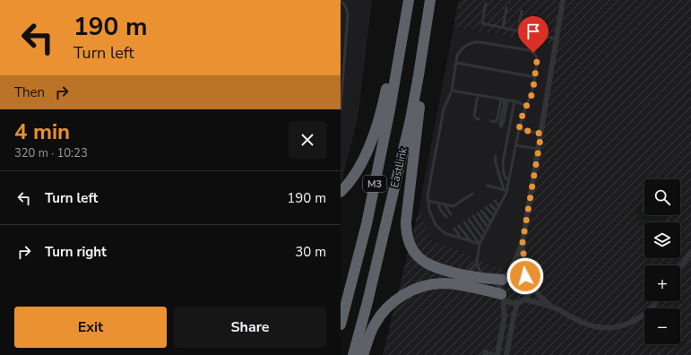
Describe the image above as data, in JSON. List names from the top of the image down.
{
  "streets": {
    "highway": ["EastLink", "M3"]
  },
  "page": {
    "turn": ["190 m", "Turn left"],
    "then": "Then",
    "heading": ["4 min", "320 m · 10:23"],
    "list": [
      {
        "name": "Turn left",
        "value": "190 m"
      },
      {
        "name": "Turn right",
        "value": "30 m"
      }
    ],
    "map_buttons": ["+", "−"],
    "buttons": ["Exit", "Share"]
  }
}
